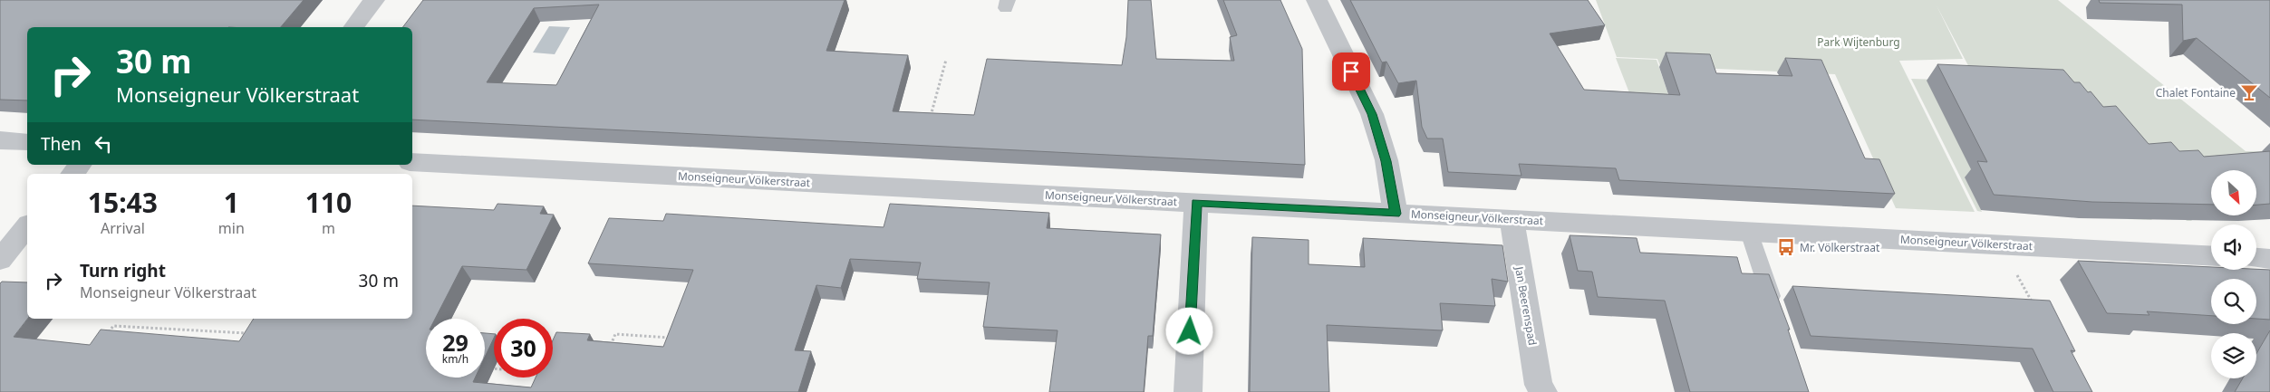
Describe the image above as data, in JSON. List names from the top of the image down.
{
  "streets": {
    "street": ["Monseigneur Völkerstraat", "Jan Beerenspad"]
  },
  "crossings": [
    ["Monseigneur Völkerstraat", "Jan Beerenspad"]
  ],
  "parks": ["Park Wijtenburg"],
  "places": {
    "bar": ["Chalet Fontaine"],
    "bus stop": ["Mr. Völkerstraat"]
  },
  "north": "bottom right",
  "page": {
    "turn": ["30 m", "Monseigneur Völkerstraat"],
    "then": "Then",
    "eta": [
      "15:43",
      "Arrival",
      "1",
      "min",
      "110",
      "m"
    ],
    "list": [
      {
        "name": "Turn right",
        "note": "Monseigneur Völkerstraat",
        "value": "30 m"
      }
    ],
    "speed": "29 km/h",
    "limit": "30"
  }
}
